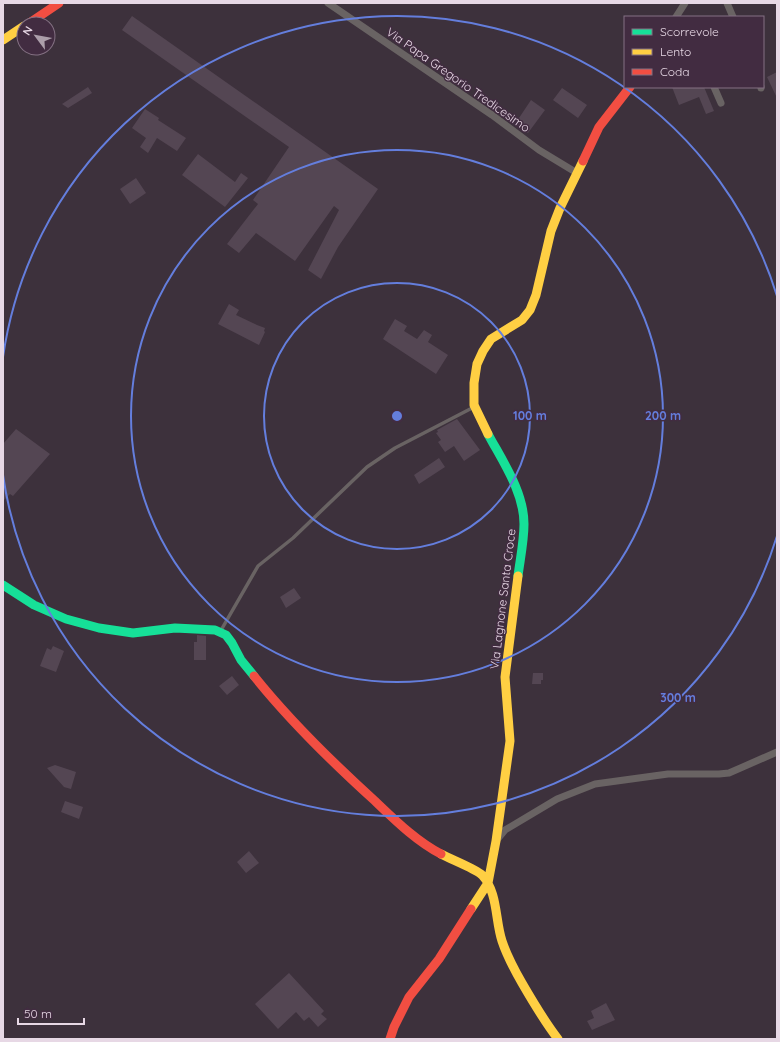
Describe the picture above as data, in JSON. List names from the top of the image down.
{
  "streets": {
    "street": ["Via Papa Gregorio Tredicesimo", "Via Lagnone Santa Croce"]
  },
  "crossings": [
    ["Via Papa Gregorio Tredicesimo", "Via Lagnone Santa Croce"]
  ],
  "legend": ["Scorrevole", "Lento", "Coda"],
  "scale_bar": "50 m",
  "north": "top left",
  "rings": ["100 m", "200 m", "300 m"]
}
